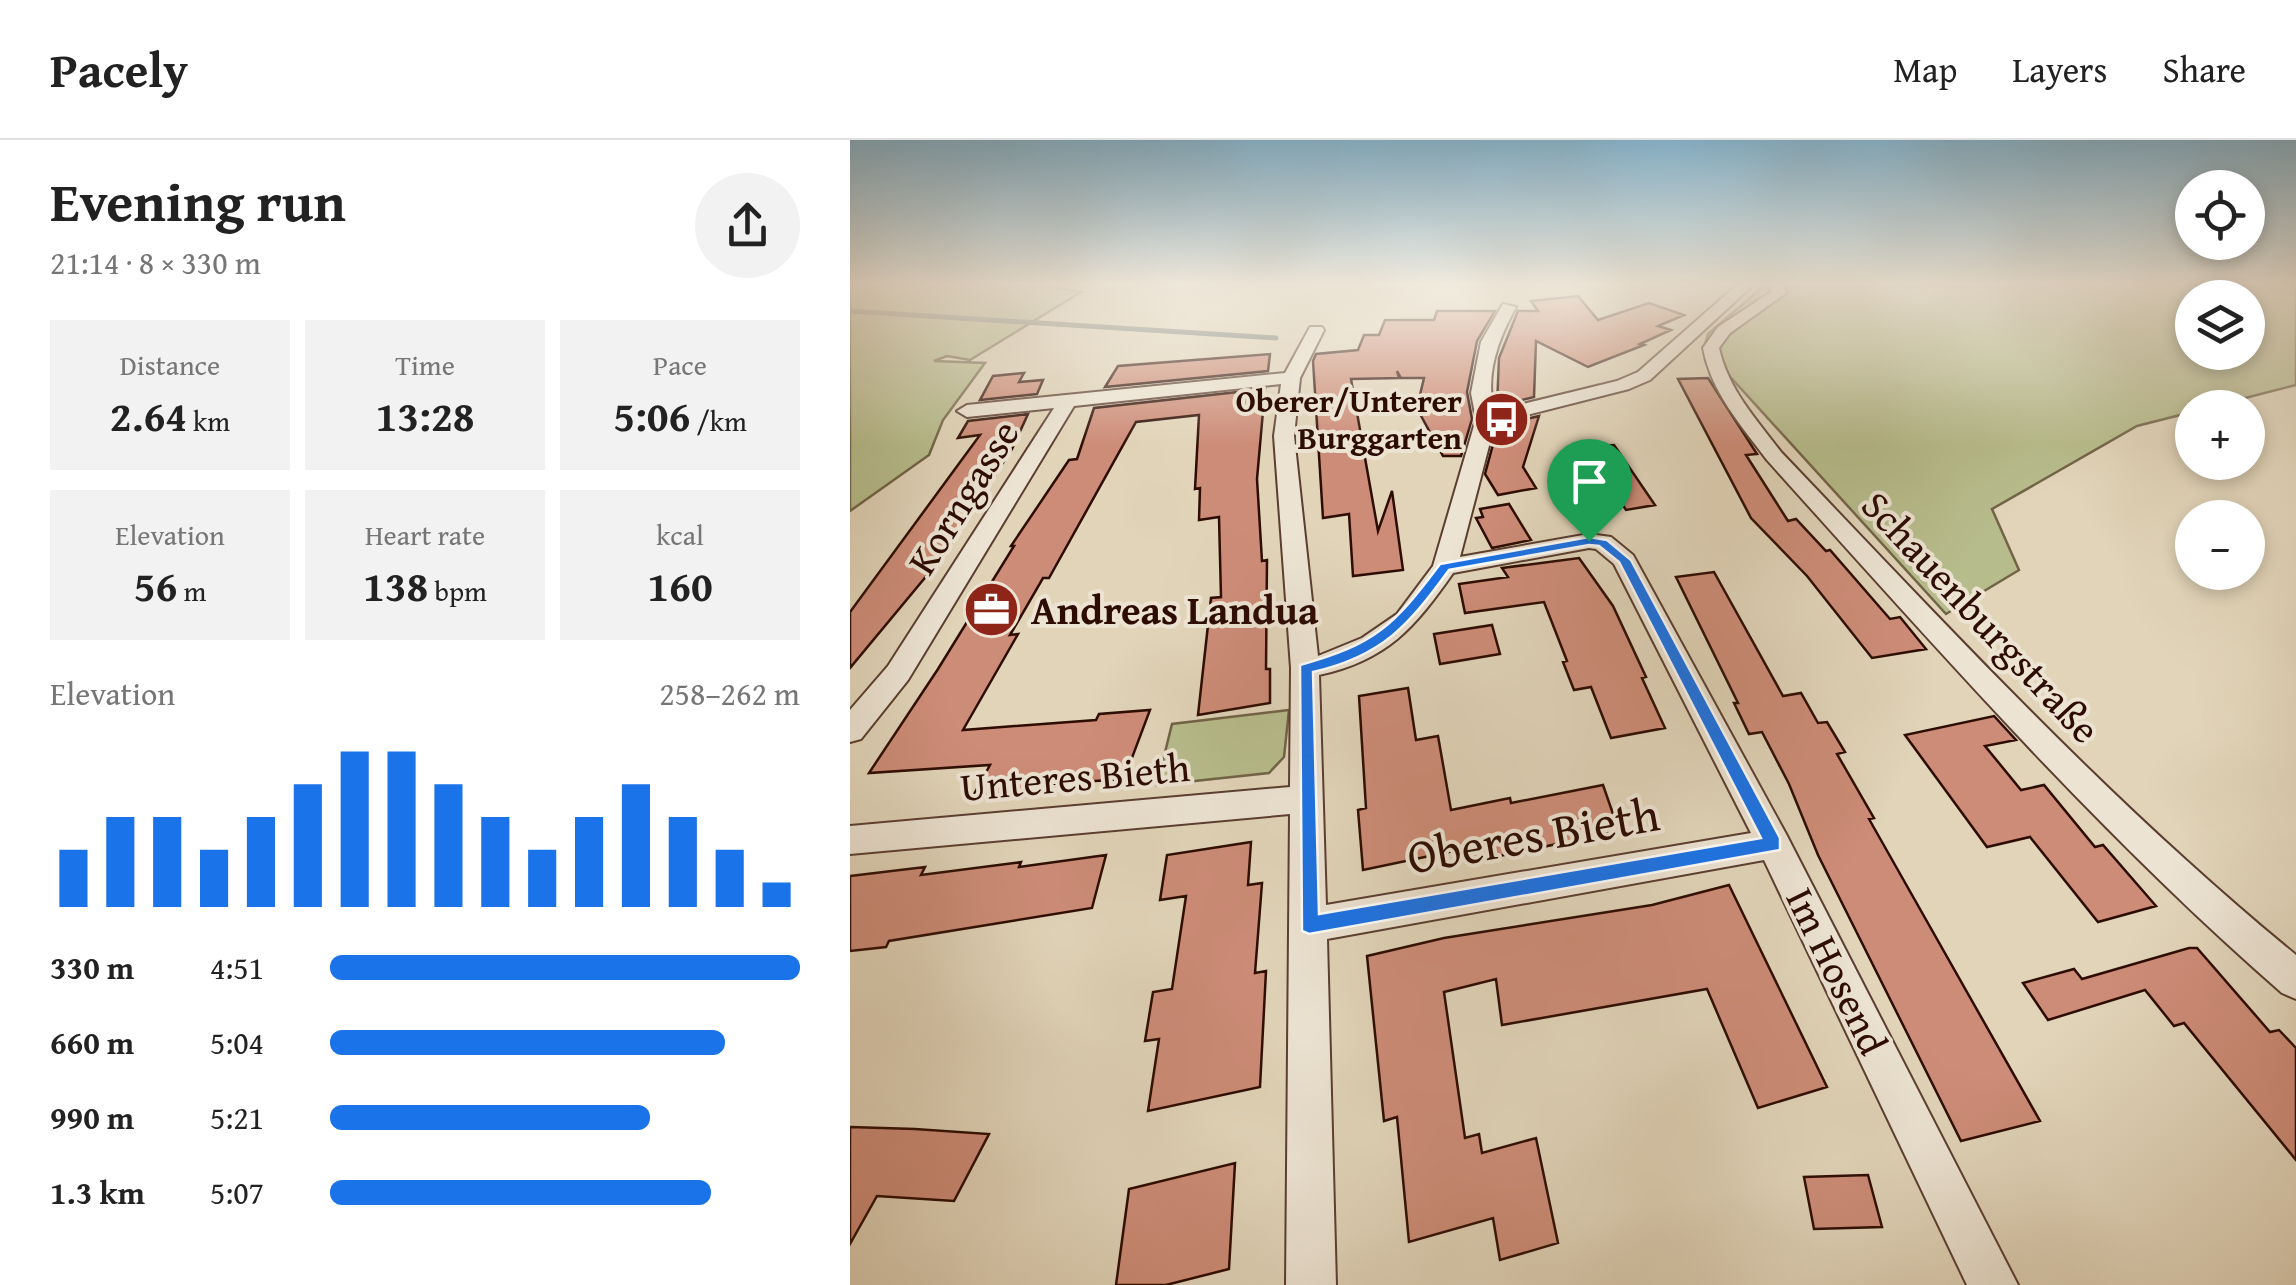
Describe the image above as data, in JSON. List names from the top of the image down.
{
  "streets": {
    "street": [
      "Korngasse",
      "Schauenburgstraße",
      "Unteres Bieth",
      "Oberes Bieth",
      "Im Hosend"
    ]
  },
  "crossings": [
    ["Oberes Bieth", "Im Hosend"]
  ],
  "places": {
    "bus stop": ["Oberer/Unterer Burggarten"],
    "office": ["Andreas Landua"]
  },
  "page": {
    "header": "Pacely",
    "nav": ["Map", "Layers", "Share"],
    "heading": ["Evening run", "21:14 · 8 × 330 m"],
    "map_buttons": ["+", "−"],
    "stats": [
      ["Distance", "2.64 km"],
      ["Time", "13:28"],
      ["Pace", "5:06 /km"],
      ["Elevation", "56 m"],
      ["Heart rate", "138 bpm"],
      ["kcal", "160"]
    ],
    "chart": ["Elevation", "258–262 m"],
    "list": [
      {
        "name": "330 m",
        "note": "4:51"
      },
      {
        "name": "660 m",
        "note": "5:04"
      },
      {
        "name": "990 m",
        "note": "5:21"
      },
      {
        "name": "1.3 km",
        "note": "5:07"
      }
    ]
  }
}
